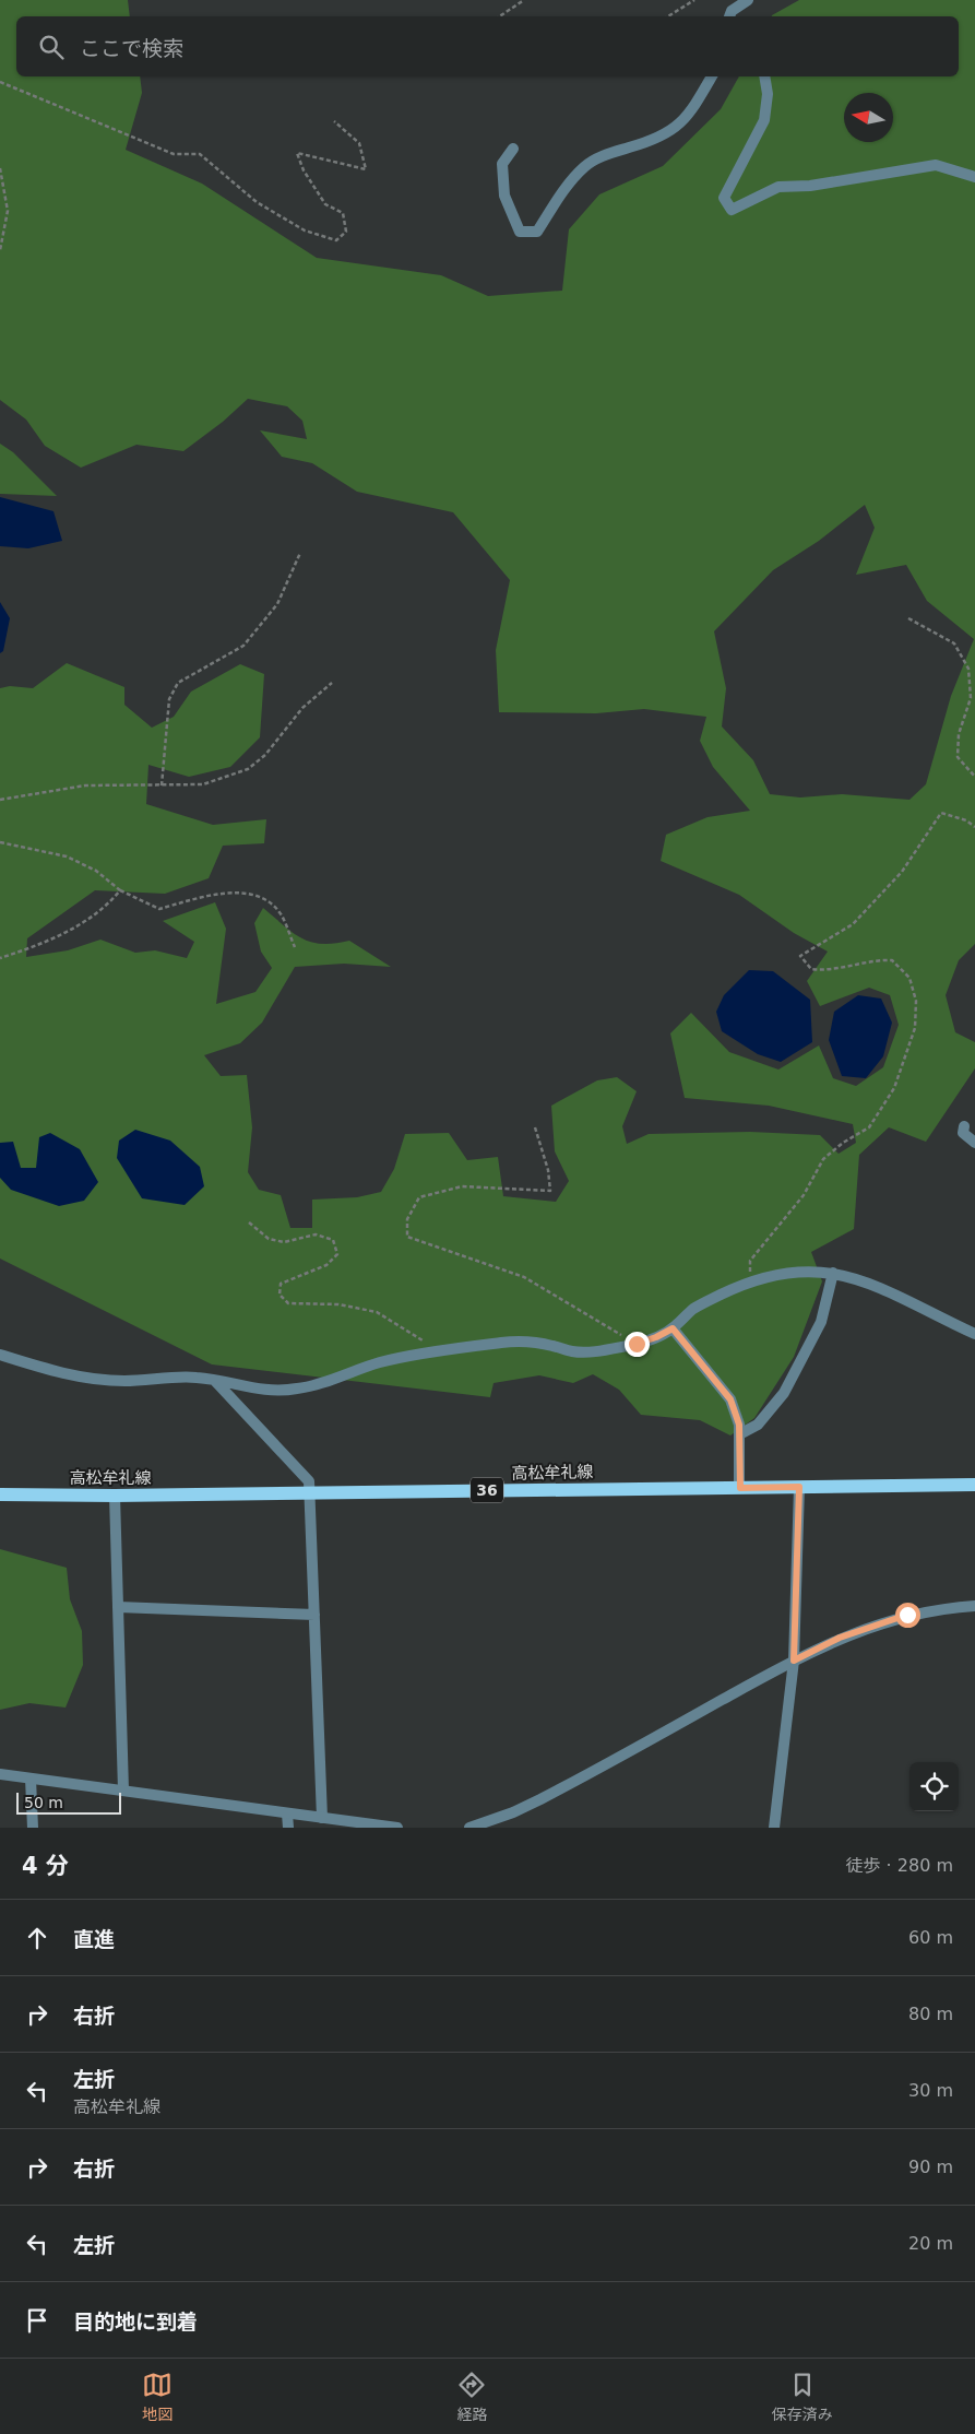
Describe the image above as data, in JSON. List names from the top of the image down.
{
  "streets": {
    "main road": ["高松牟礼線", "36"]
  },
  "scale_bar": "50 m",
  "north": "left",
  "page": {
    "search": "ここで検索",
    "scale": "50 m",
    "heading": ["4 分", "徒歩 · 280 m"],
    "list": [
      ["直進", "60 m"],
      ["右折", "80 m"],
      ["左折", "高松牟礼線", "30 m"],
      ["右折", "90 m"],
      ["左折", "20 m"],
      "目的地に到着"
    ],
    "nav": ["地図", "経路", "保存済み"]
  }
}
